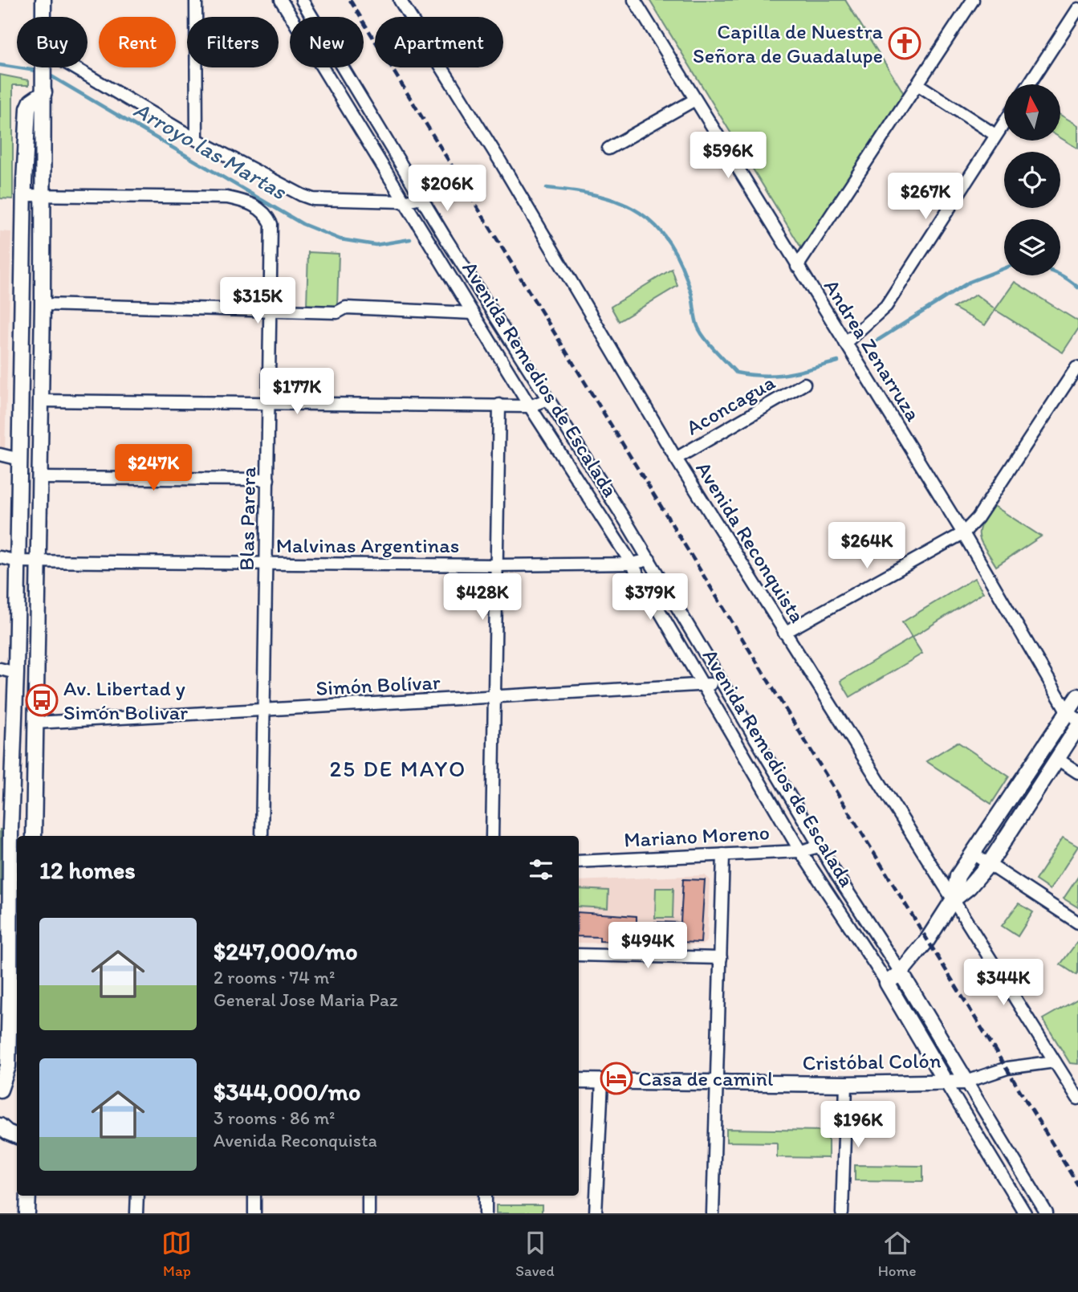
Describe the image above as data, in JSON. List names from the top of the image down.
{
  "streets": {
    "street": [
      "Andrea Zenarruza",
      "Avenida Remedios de Escalada",
      "Aconcagua",
      "Blas Parera",
      "Avenida Reconquista",
      "Malvinas Argentinas",
      "Simón Bolívar",
      "Mariano Moreno",
      "Cristóbal Colón"
    ]
  },
  "crossings": [
    ["Avenida Remedios de Escalada", "Malvinas Argentinas"],
    ["Avenida Remedios de Escalada", "Simón Bolívar"],
    ["Avenida Remedios de Escalada", "Mariano Moreno"],
    ["Avenida Remedios de Escalada", "Cristóbal Colón"],
    ["Aconcagua", "Avenida Reconquista"],
    ["Blas Parera", "Malvinas Argentinas"],
    ["Blas Parera", "Simón Bolívar"]
  ],
  "districts": ["25 DE MAYO"],
  "water": ["Arroyo las Martas"],
  "places": {
    "church": ["Capilla de Nuestra Señora de Guadalupe"],
    "bus stop": ["Av. Libertad y Simón Bolivar"],
    "hotel": ["Casa de caminl"]
  },
  "north": "top",
  "page": {
    "chip": [
      "Buy",
      "Rent",
      "Filters",
      "New",
      "Apartment"
    ],
    "price": [
      "$596K",
      "$206K",
      "$267K",
      "$315K",
      "$177K",
      "$247K",
      "$264K",
      "$428K",
      "$379K",
      "$494K",
      "$344K",
      "$196K"
    ],
    "heading": "12 homes",
    "list": [
      {
        "name": "$247,000/mo",
        "note": "2 rooms · 74 m² · General Jose Maria Paz"
      },
      {
        "name": "$344,000/mo",
        "note": "3 rooms · 86 m² · Avenida Reconquista"
      }
    ],
    "tabs": ["Map", "Saved", "Home"]
  }
}
